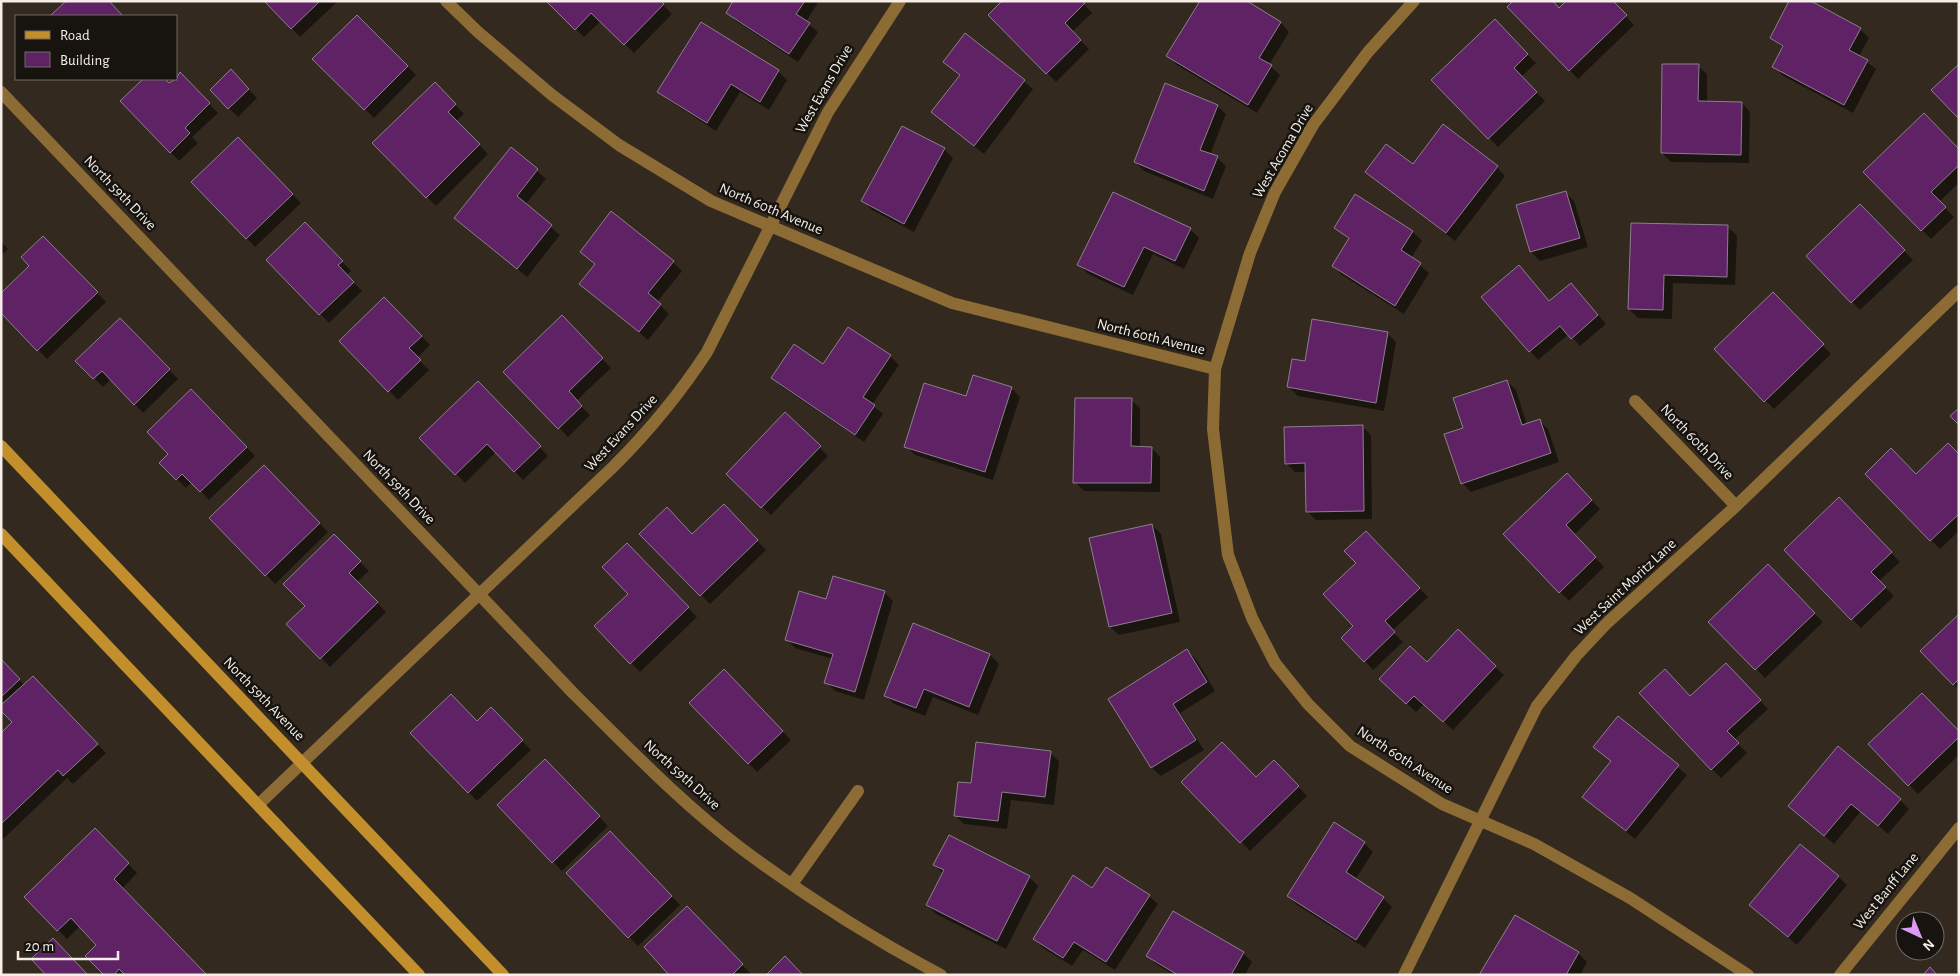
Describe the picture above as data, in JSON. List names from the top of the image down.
{
  "streets": {
    "main road": ["North 59th Avenue"],
    "street": [
      "West Evans Drive",
      "West Acoma Drive",
      "North 59th Drive",
      "North 60th Avenue",
      "North 60th Drive",
      "West Saint Moritz Lane",
      "West Banff Lane"
    ]
  },
  "crossings": [
    ["West Evans Drive", "North 59th Drive"],
    ["West Evans Drive", "North 60th Avenue"],
    ["West Evans Drive", "North 59th Avenue"],
    ["West Acoma Drive", "North 60th Avenue"],
    ["North 60th Avenue", "West Saint Moritz Lane"],
    ["North 60th Drive", "West Saint Moritz Lane"]
  ],
  "legend": ["Road", "Building"],
  "scale_bar": "20 m",
  "north": "bottom right"
}
